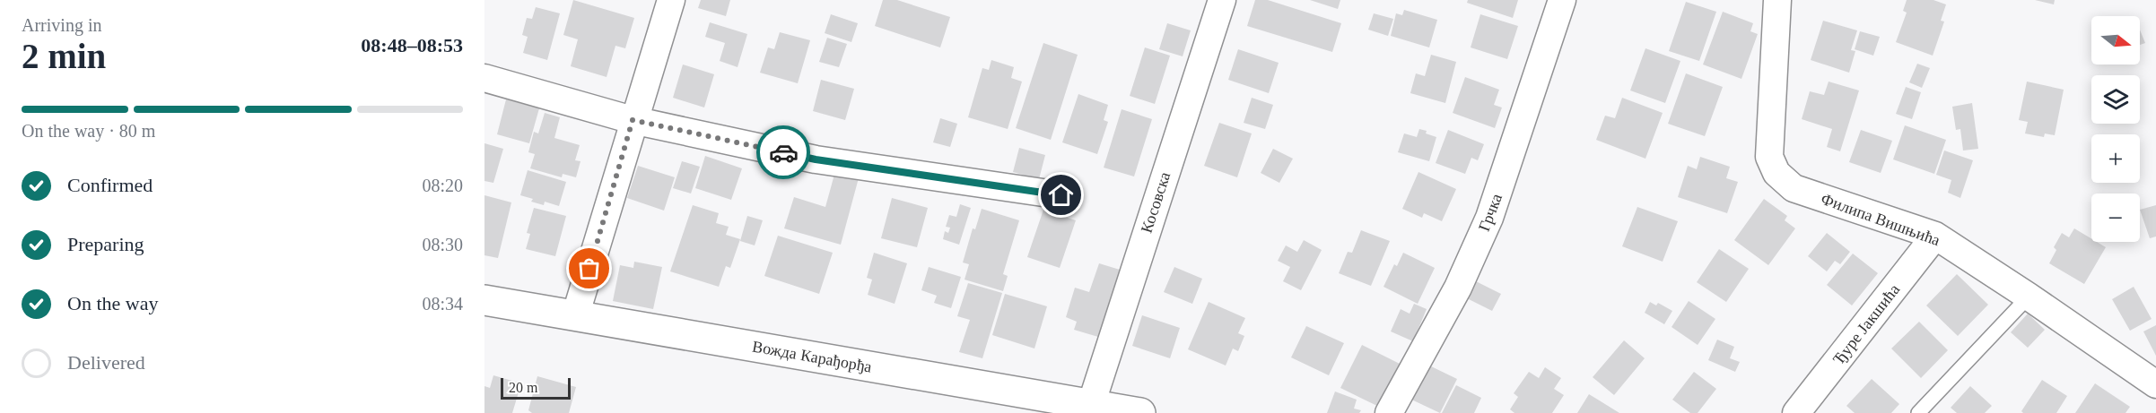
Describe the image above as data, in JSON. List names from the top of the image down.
{
  "streets": {
    "main road": ["Вожда Карађорђа"],
    "street": [
      "Косовска",
      "Грчка",
      "Филипа Вишњића",
      "Ђуре Јакшића"
    ]
  },
  "crossings": [
    ["Косовска", "Вожда Карађорђа"],
    ["Филипа Вишњића", "Ђуре Јакшића"]
  ],
  "scale_bar": "20 m",
  "north": "right",
  "page": {
    "heading": ["2 min", "Arriving in", "08:48–08:53"],
    "map_buttons": ["+", "−"],
    "bar": "On the way · 80 m",
    "list": [
      ["Confirmed", "08:20"],
      ["Preparing", "08:30"],
      ["On the way", "08:34"],
      "Delivered"
    ],
    "scale": "20 m"
  }
}
